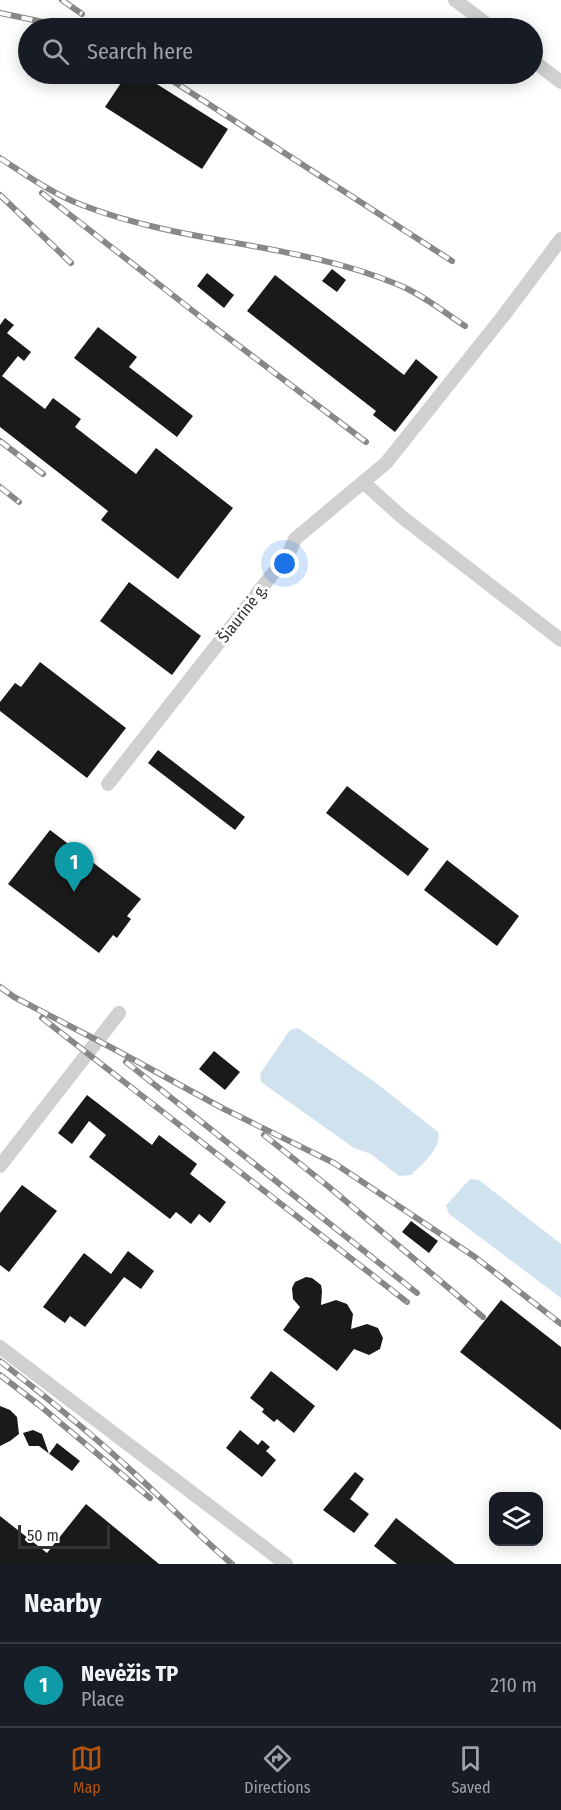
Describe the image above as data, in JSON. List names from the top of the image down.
{
  "streets": {
    "street": ["Šiaurinė g."]
  },
  "scale_bar": "50 m",
  "page": {
    "search": "Search here",
    "pins": "1",
    "scale": "50 m",
    "heading": "Nearby",
    "list": [
      {
        "mark": "1",
        "name": "Nevėžis TP",
        "note": "Place",
        "value": "210 m"
      }
    ],
    "nav": ["Map", "Directions", "Saved"]
  }
}
